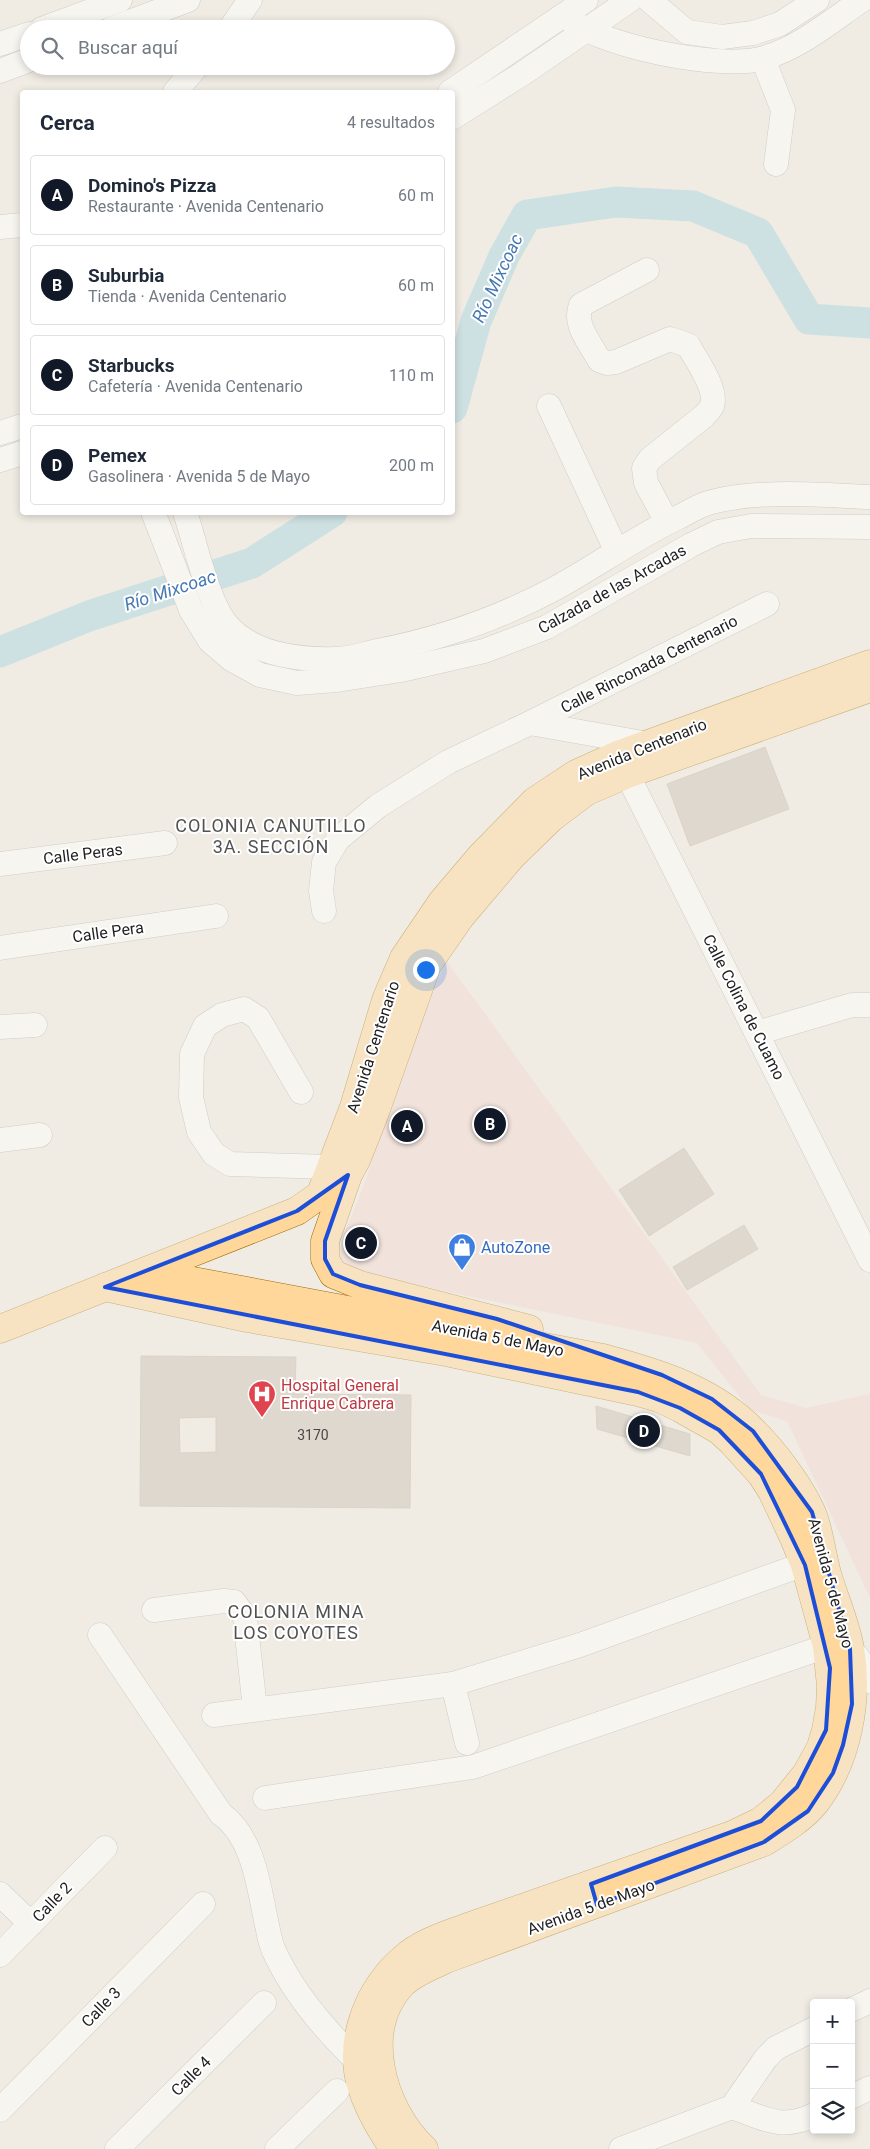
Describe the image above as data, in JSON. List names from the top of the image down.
{
  "streets": {
    "main road": ["Avenida Centenario", "Avenida 5 de Mayo"],
    "street": [
      "Calzada de las Arcadas",
      "Calle Rinconada Centenario",
      "Calle Peras",
      "Calle Pera",
      "Calle Colina de Cuamo",
      "Calle 2",
      "Calle 3",
      "Calle 4"
    ]
  },
  "crossings": [
    ["Calle Rinconada Centenario", "Avenida Centenario"],
    ["Avenida Centenario", "Calle Colina de Cuamo"],
    ["Avenida Centenario", "Avenida 5 de Mayo"]
  ],
  "districts": ["COLONIA CANUTILLO 3A. SECCIÓN", "COLONIA MINA LOS COYOTES"],
  "water": ["Río Mixcoac"],
  "places": {
    "shop": ["AutoZone"],
    "hospital": ["Hospital General Enrique Cabrera"]
  },
  "house_numbers": ["3170"],
  "page": {
    "search": "Buscar aquí",
    "heading": ["Cerca", "4 resultados"],
    "list": [
      {
        "mark": "A",
        "name": "Domino's Pizza",
        "note": "Restaurante · Avenida Centenario",
        "value": "60 m"
      },
      {
        "mark": "B",
        "name": "Suburbia",
        "note": "Tienda · Avenida Centenario",
        "value": "60 m"
      },
      {
        "mark": "C",
        "name": "Starbucks",
        "note": "Cafetería · Avenida Centenario",
        "value": "110 m"
      },
      {
        "mark": "D",
        "name": "Pemex",
        "note": "Gasolinera · Avenida 5 de Mayo",
        "value": "200 m"
      }
    ],
    "pins": [
      "B",
      "A",
      "C",
      "D"
    ],
    "map_buttons": ["+", "−"]
  }
}
